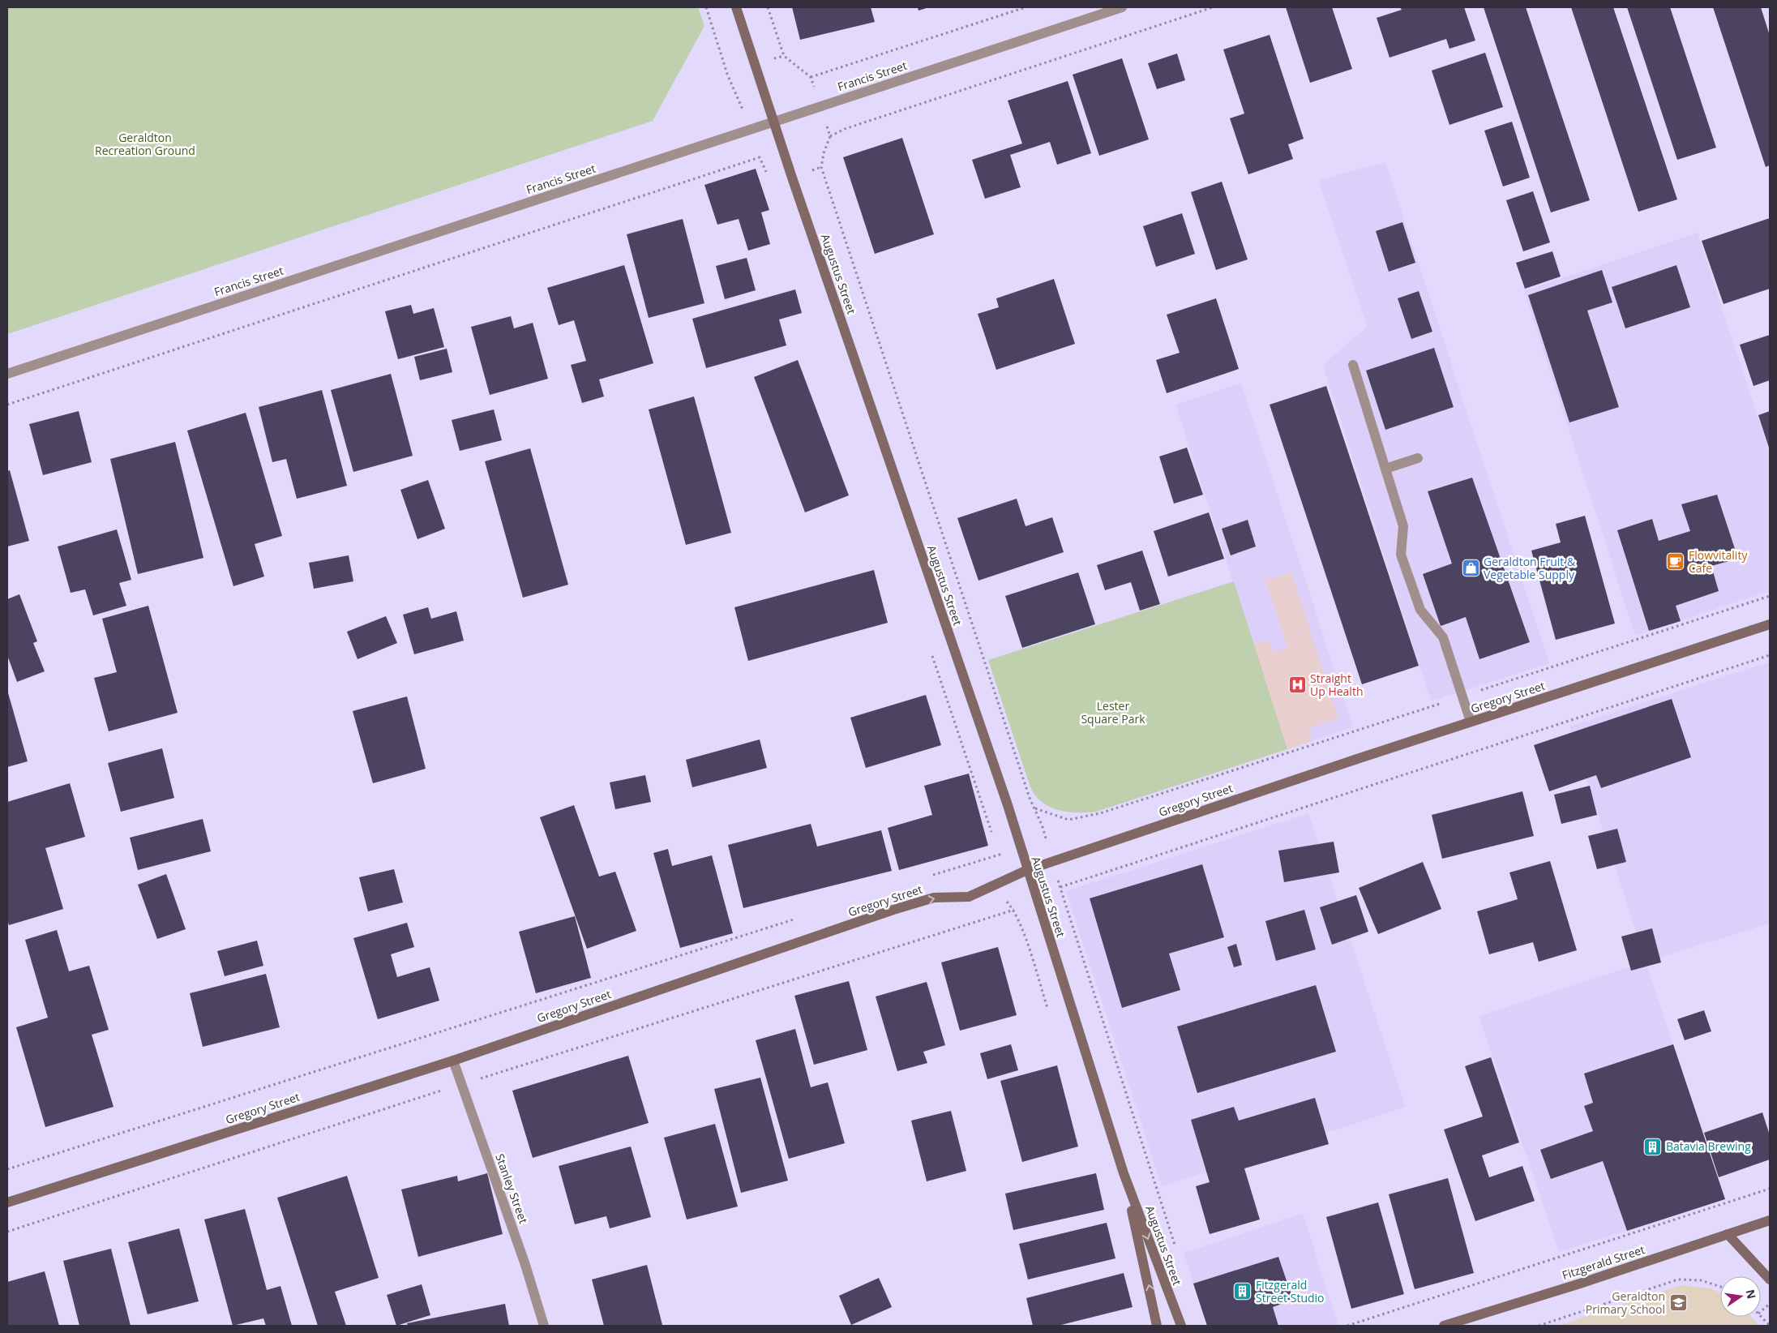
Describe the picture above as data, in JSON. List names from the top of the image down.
{
  "streets": {
    "street": [
      "Francis Street",
      "Augustus Street",
      "Gregory Street",
      "Stanley Street",
      "Fitzgerald Street"
    ]
  },
  "crossings": [
    ["Francis Street", "Augustus Street"],
    ["Augustus Street", "Gregory Street"],
    ["Gregory Street", "Stanley Street"]
  ],
  "parks": ["Geraldton Recreation Ground", "Lester Square Park"],
  "places": {
    "cafe": ["Flowvitality Cafe"],
    "shop": ["Geraldton Fruit & Vegetable Supply"],
    "hospital": ["Straight Up Health"],
    "building": ["Batavia Brewing", "Fitzgerald Street Studio"],
    "school or university": ["Geraldton Primary School"]
  },
  "north": "right"
}
